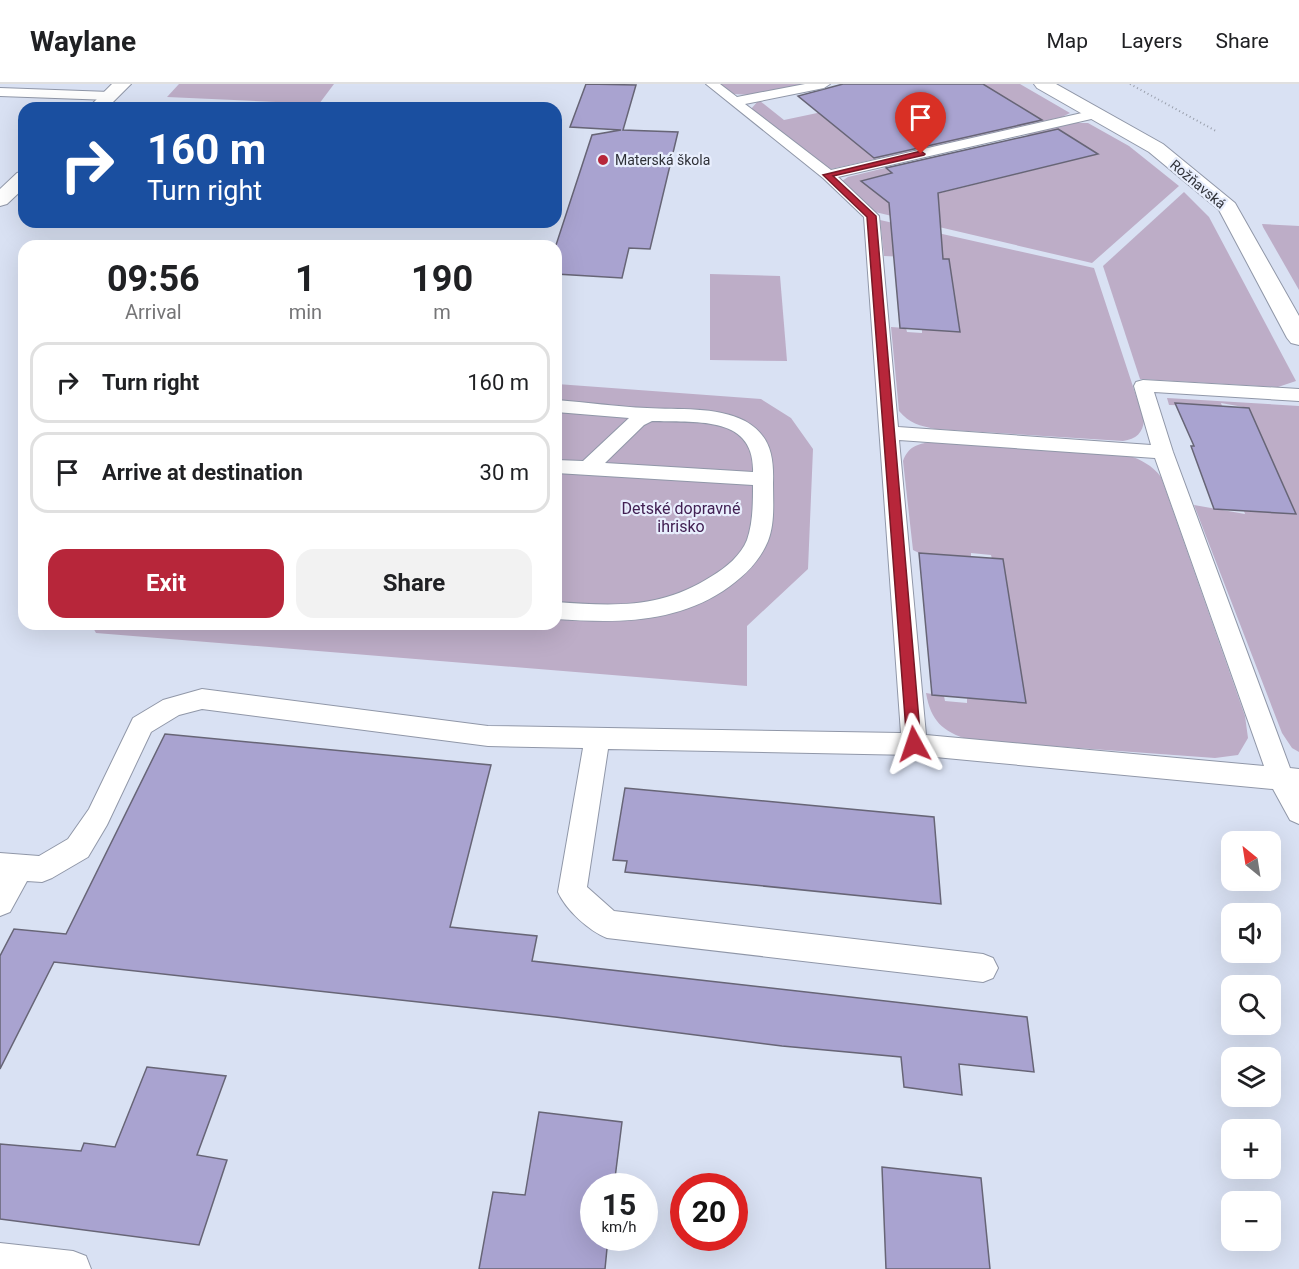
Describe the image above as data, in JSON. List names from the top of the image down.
{
  "streets": {
    "street": ["Rožňavská"]
  },
  "parks": ["Detské dopravné ihrisko"],
  "places": ["Materská škola"],
  "north": "top left",
  "page": {
    "header": "Waylane",
    "nav": ["Map", "Layers", "Share"],
    "turn": ["160 m", "Turn right"],
    "eta": [
      "09:56",
      "Arrival",
      "1",
      "min",
      "190",
      "m"
    ],
    "list": [
      {
        "name": "Turn right",
        "value": "160 m"
      },
      {
        "name": "Arrive at destination",
        "value": "30 m"
      }
    ],
    "buttons": ["Exit", "Share"],
    "map_buttons": ["+", "−"],
    "speed": "15 km/h",
    "limit": "20"
  }
}
